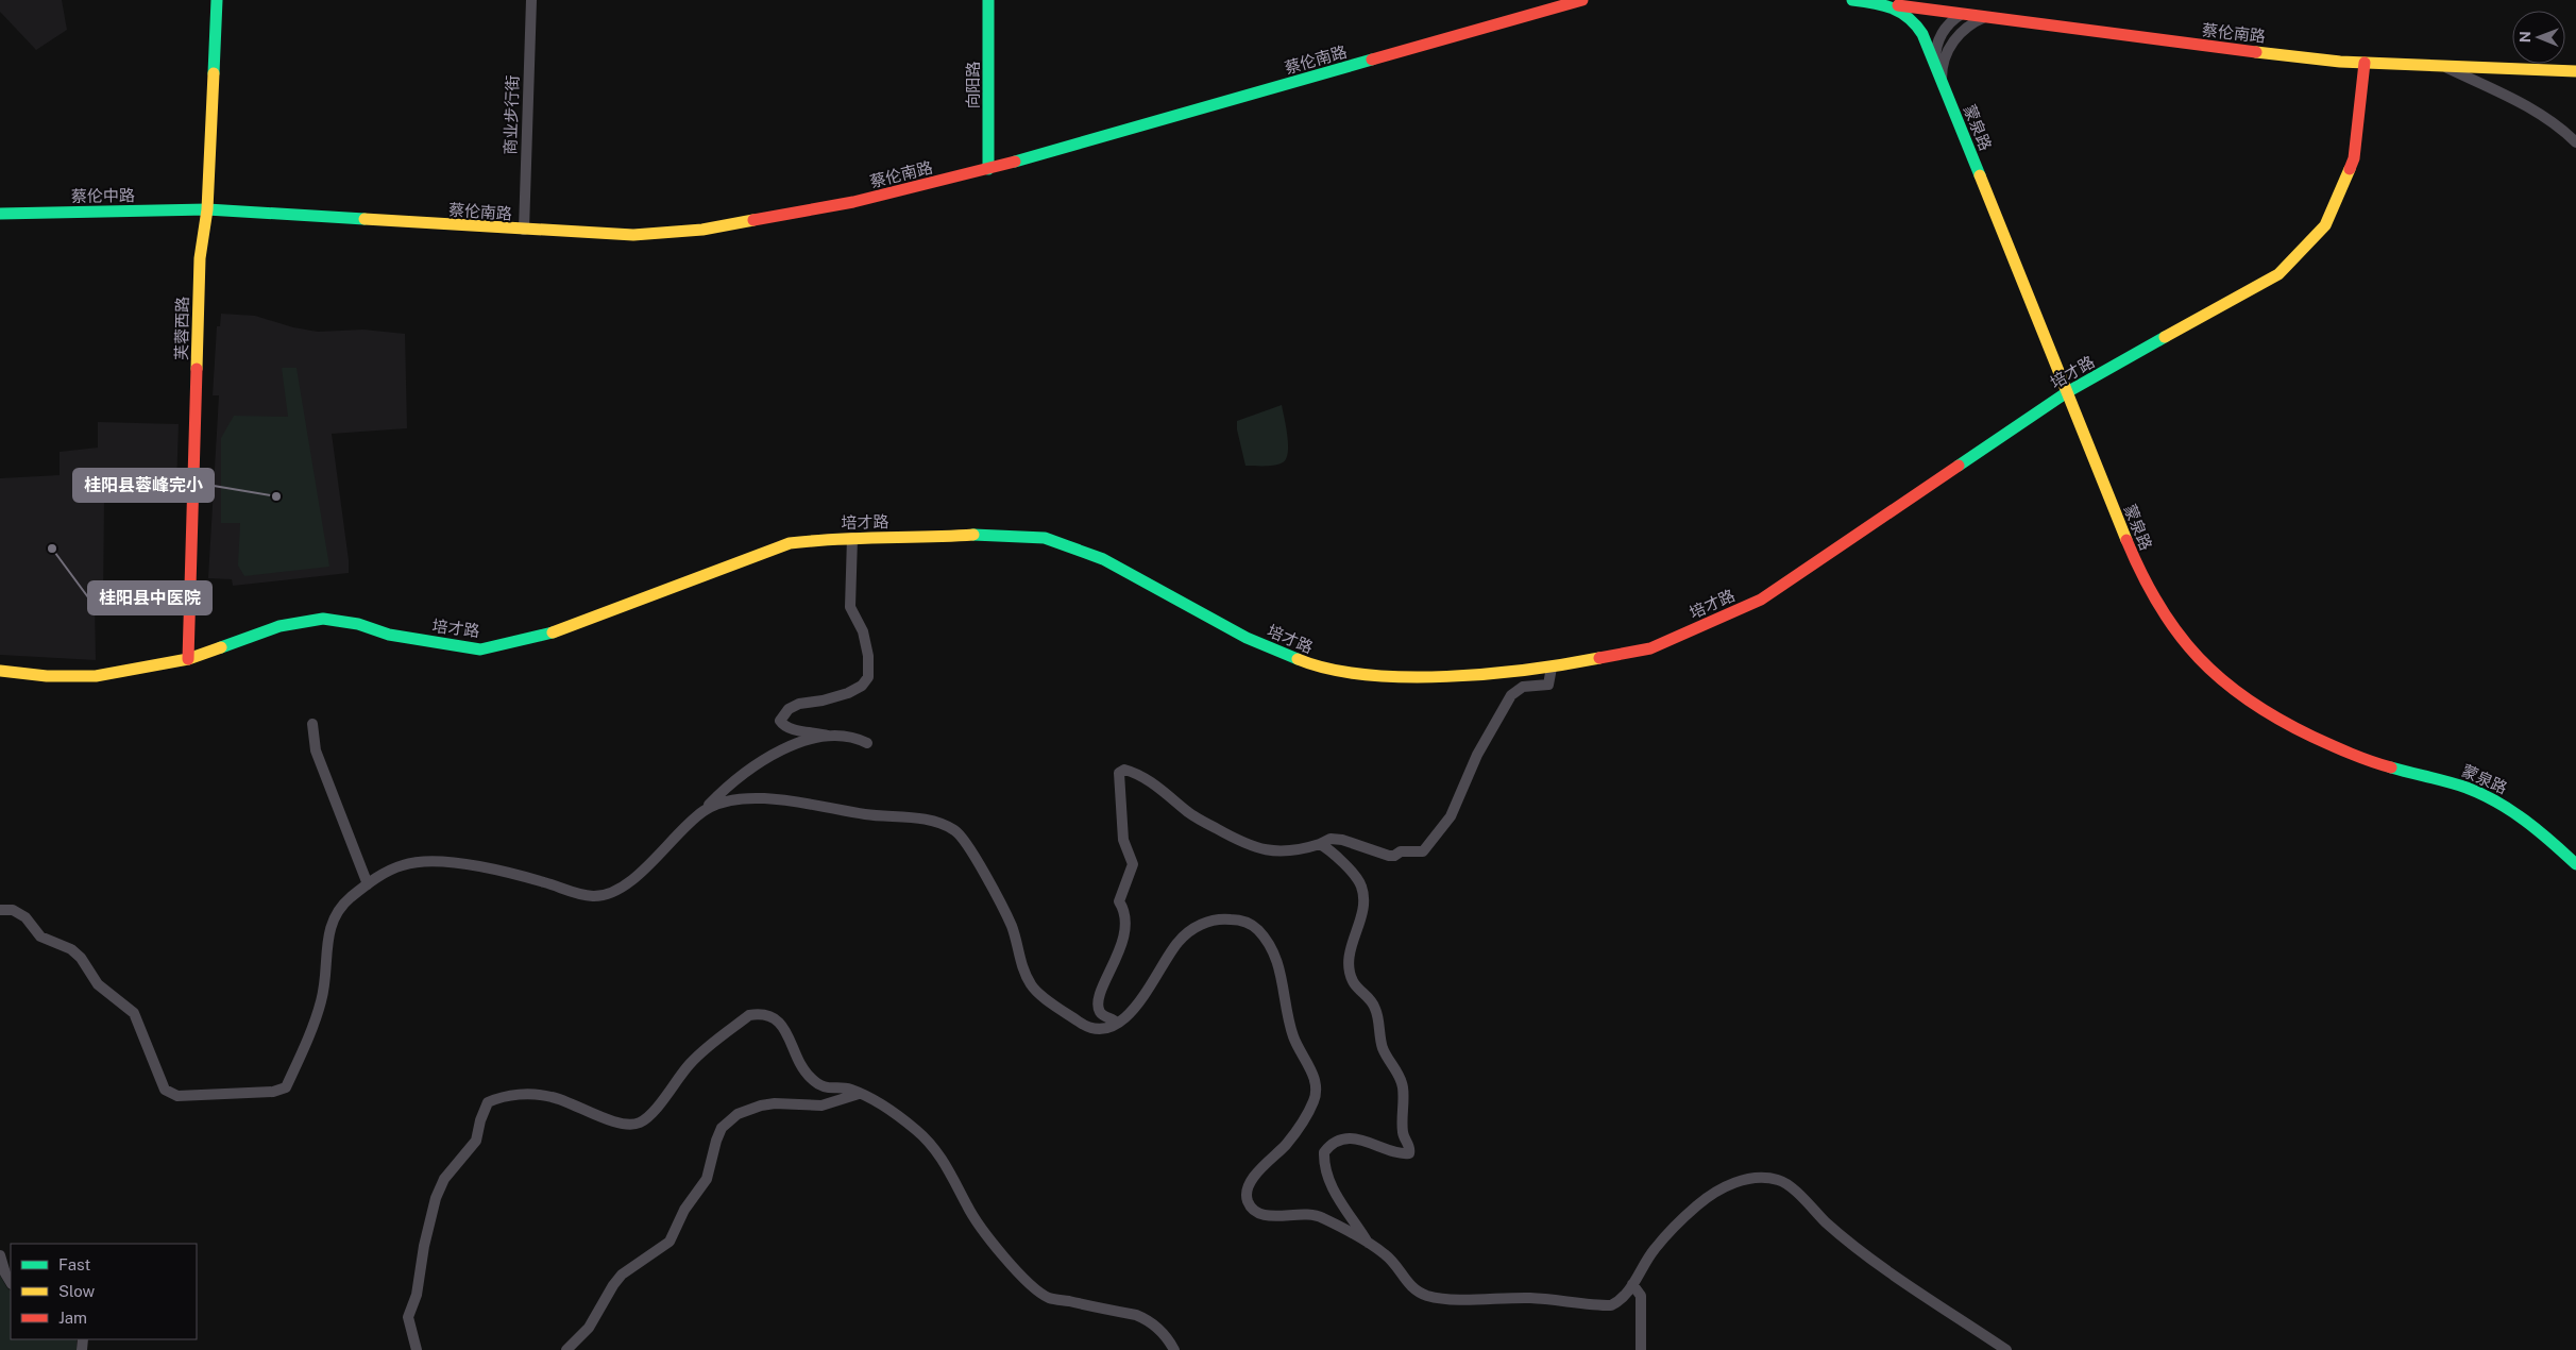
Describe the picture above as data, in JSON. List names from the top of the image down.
{
  "streets": {
    "street": [
      "蔡伦南路",
      "向阳路",
      "商业步行街",
      "蒙泉路",
      "蔡伦中路",
      "芙蓉西路",
      "培才路"
    ]
  },
  "crossings": [
    ["蔡伦南路", "向阳路"],
    ["蔡伦南路", "商业步行街"],
    ["蔡伦南路", "蒙泉路"],
    ["蔡伦南路", "蔡伦中路"],
    ["蔡伦南路", "芙蓉西路"],
    ["蔡伦南路", "培才路"],
    ["蒙泉路", "培才路"],
    ["蔡伦中路", "芙蓉西路"],
    ["芙蓉西路", "培才路"]
  ],
  "places": ["桂阳县蓉峰完小", "桂阳县中医院"],
  "legend": ["Fast", "Slow", "Jam"],
  "north": "left"
}
